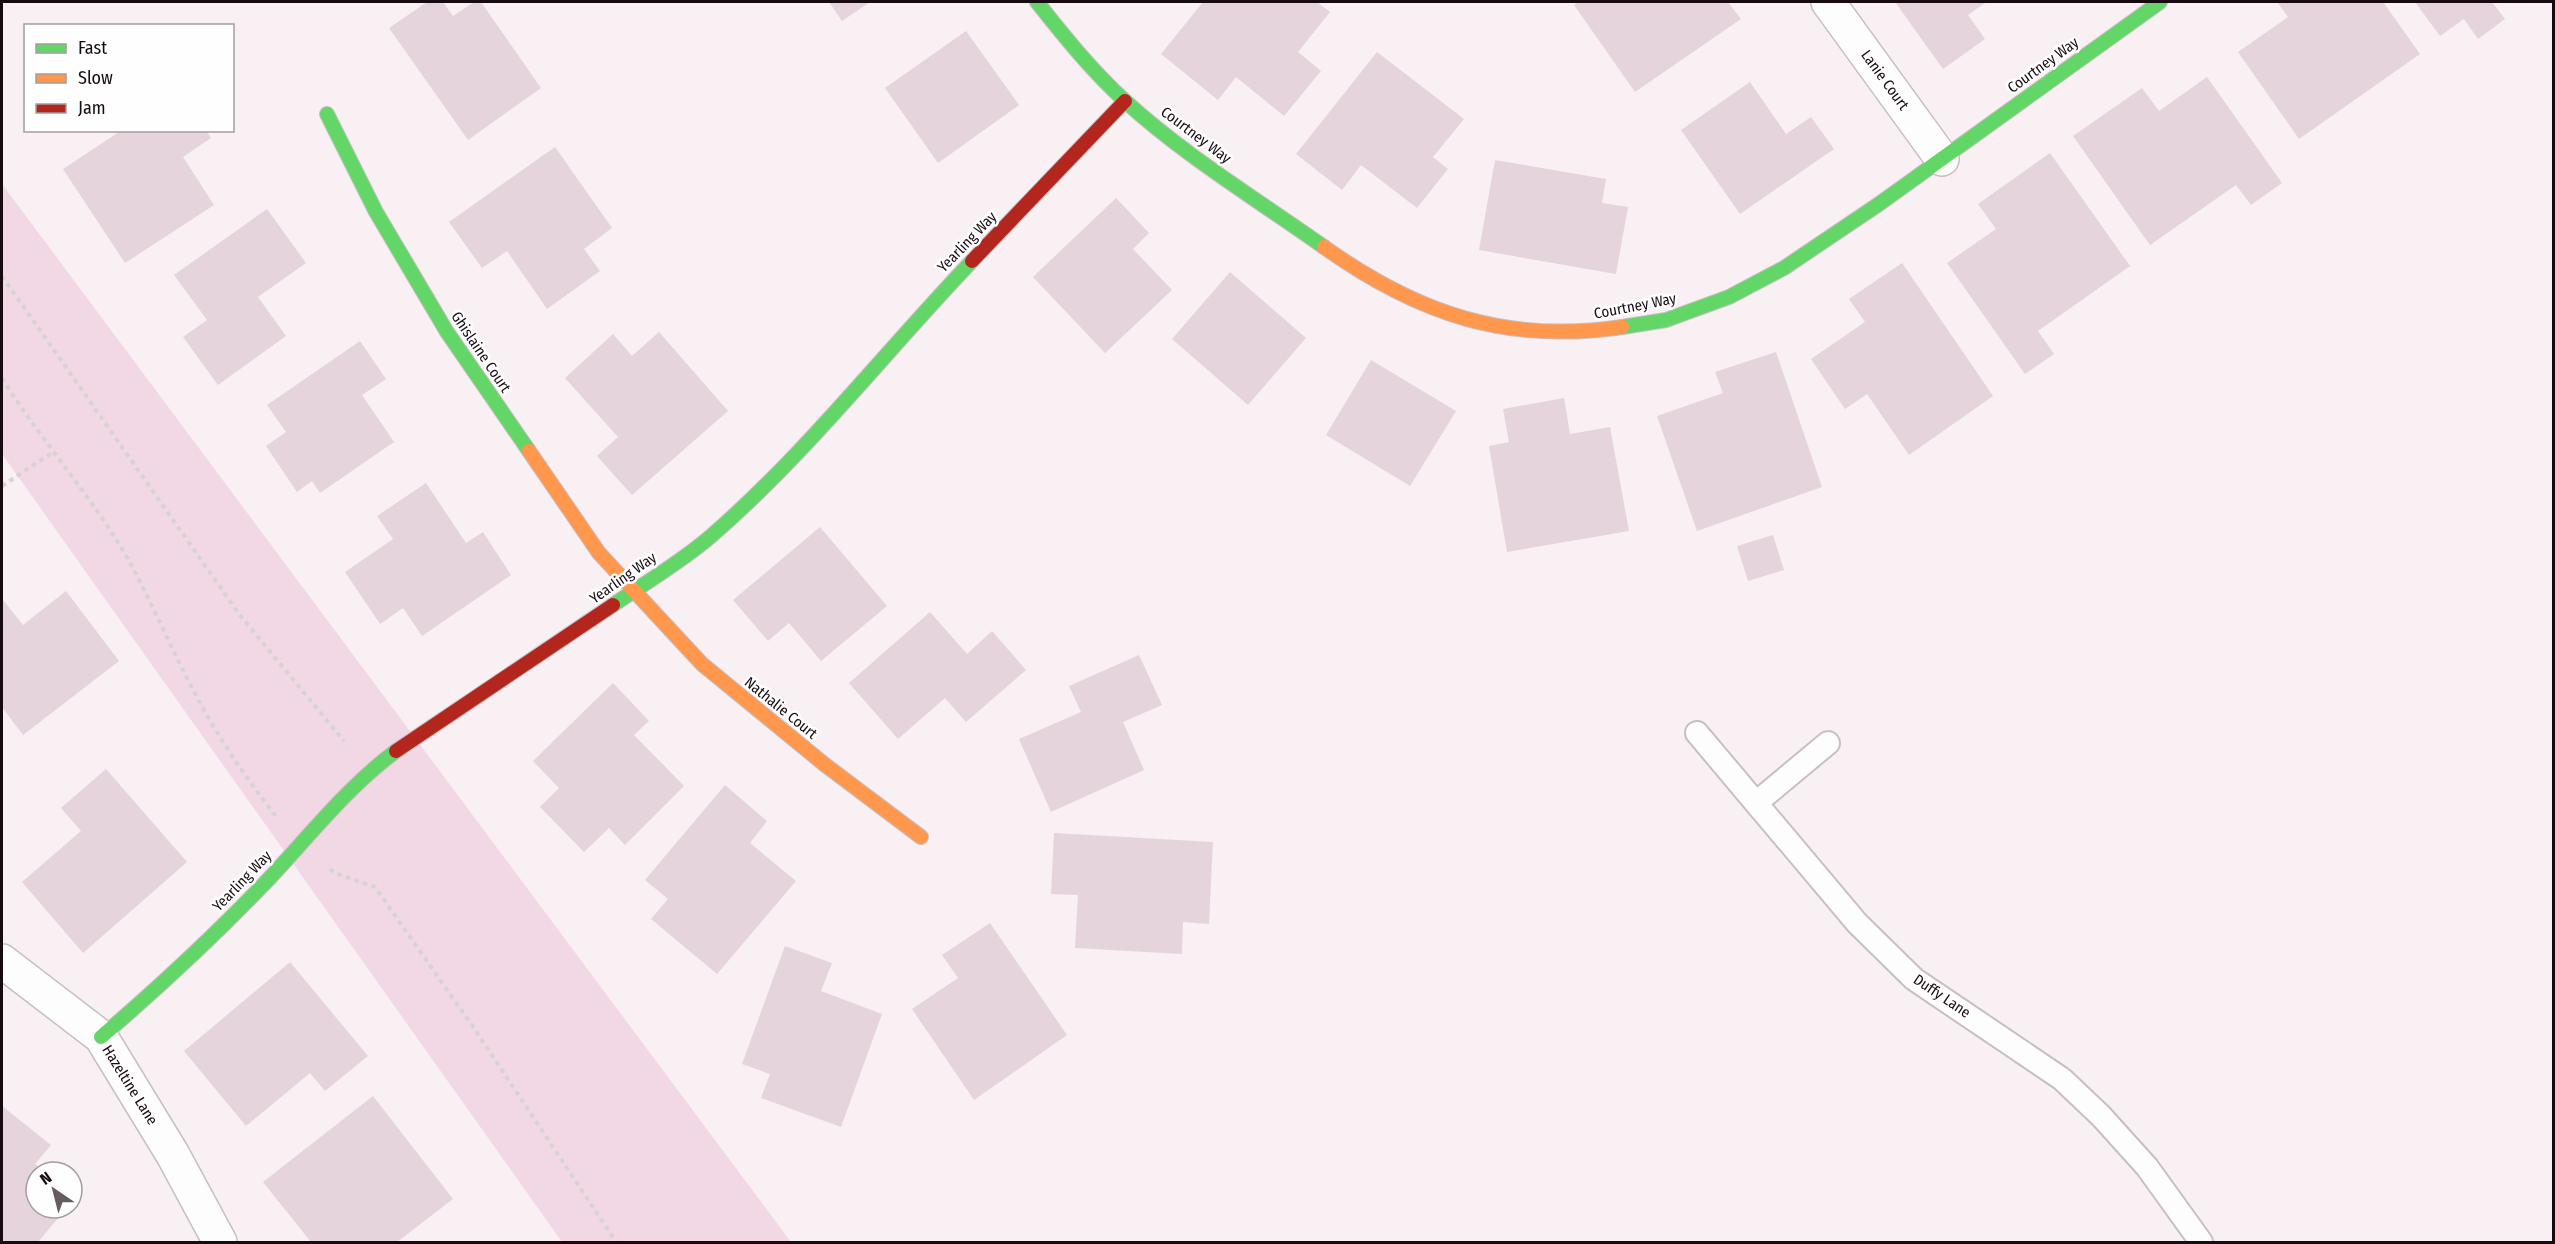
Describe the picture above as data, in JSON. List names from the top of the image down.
{
  "streets": {
    "street": [
      "Courtney Way",
      "Lanie Court",
      "Yearling Way",
      "Ghislaine Court",
      "Nathalie Court",
      "Hazeltine Lane"
    ],
    "lane": ["Duffy Lane"]
  },
  "crossings": [
    ["Courtney Way", "Lanie Court"],
    ["Courtney Way", "Yearling Way"],
    ["Yearling Way", "Ghislaine Court"],
    ["Yearling Way", "Nathalie Court"],
    ["Yearling Way", "Hazeltine Lane"],
    ["Ghislaine Court", "Nathalie Court"]
  ],
  "legend": ["Fast", "Slow", "Jam"],
  "north": "top left"
}
